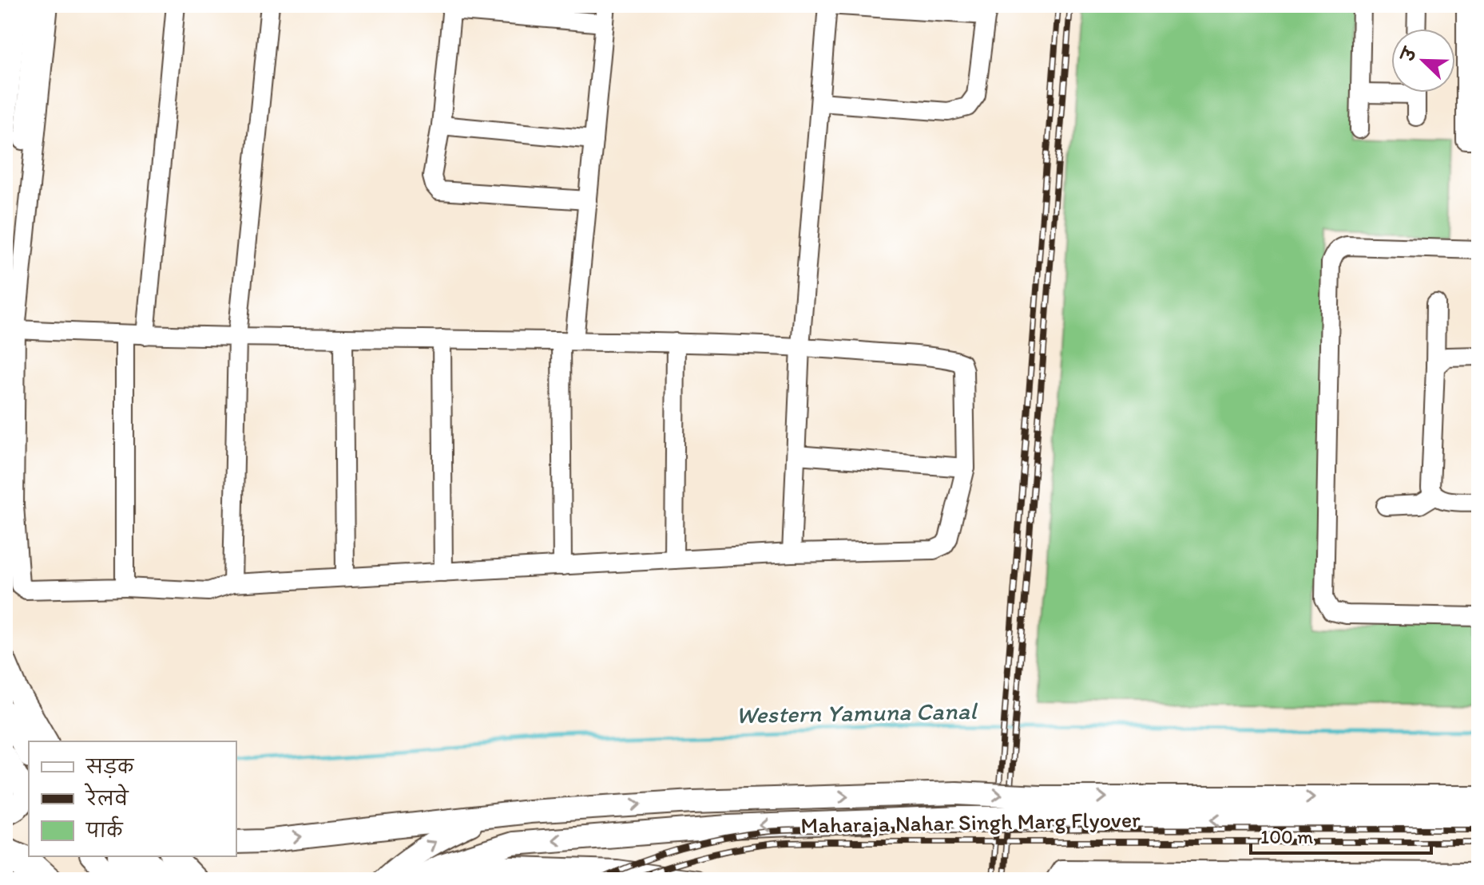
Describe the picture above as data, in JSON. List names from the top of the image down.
{
  "streets": {
    "main road": ["Maharaja Nahar Singh Marg Flyover"]
  },
  "water": ["Western Yamuna Canal"],
  "legend": ["सड़क", "रेलवे", "पार्क"],
  "scale_bar": "100 m",
  "north": "top left"
}
